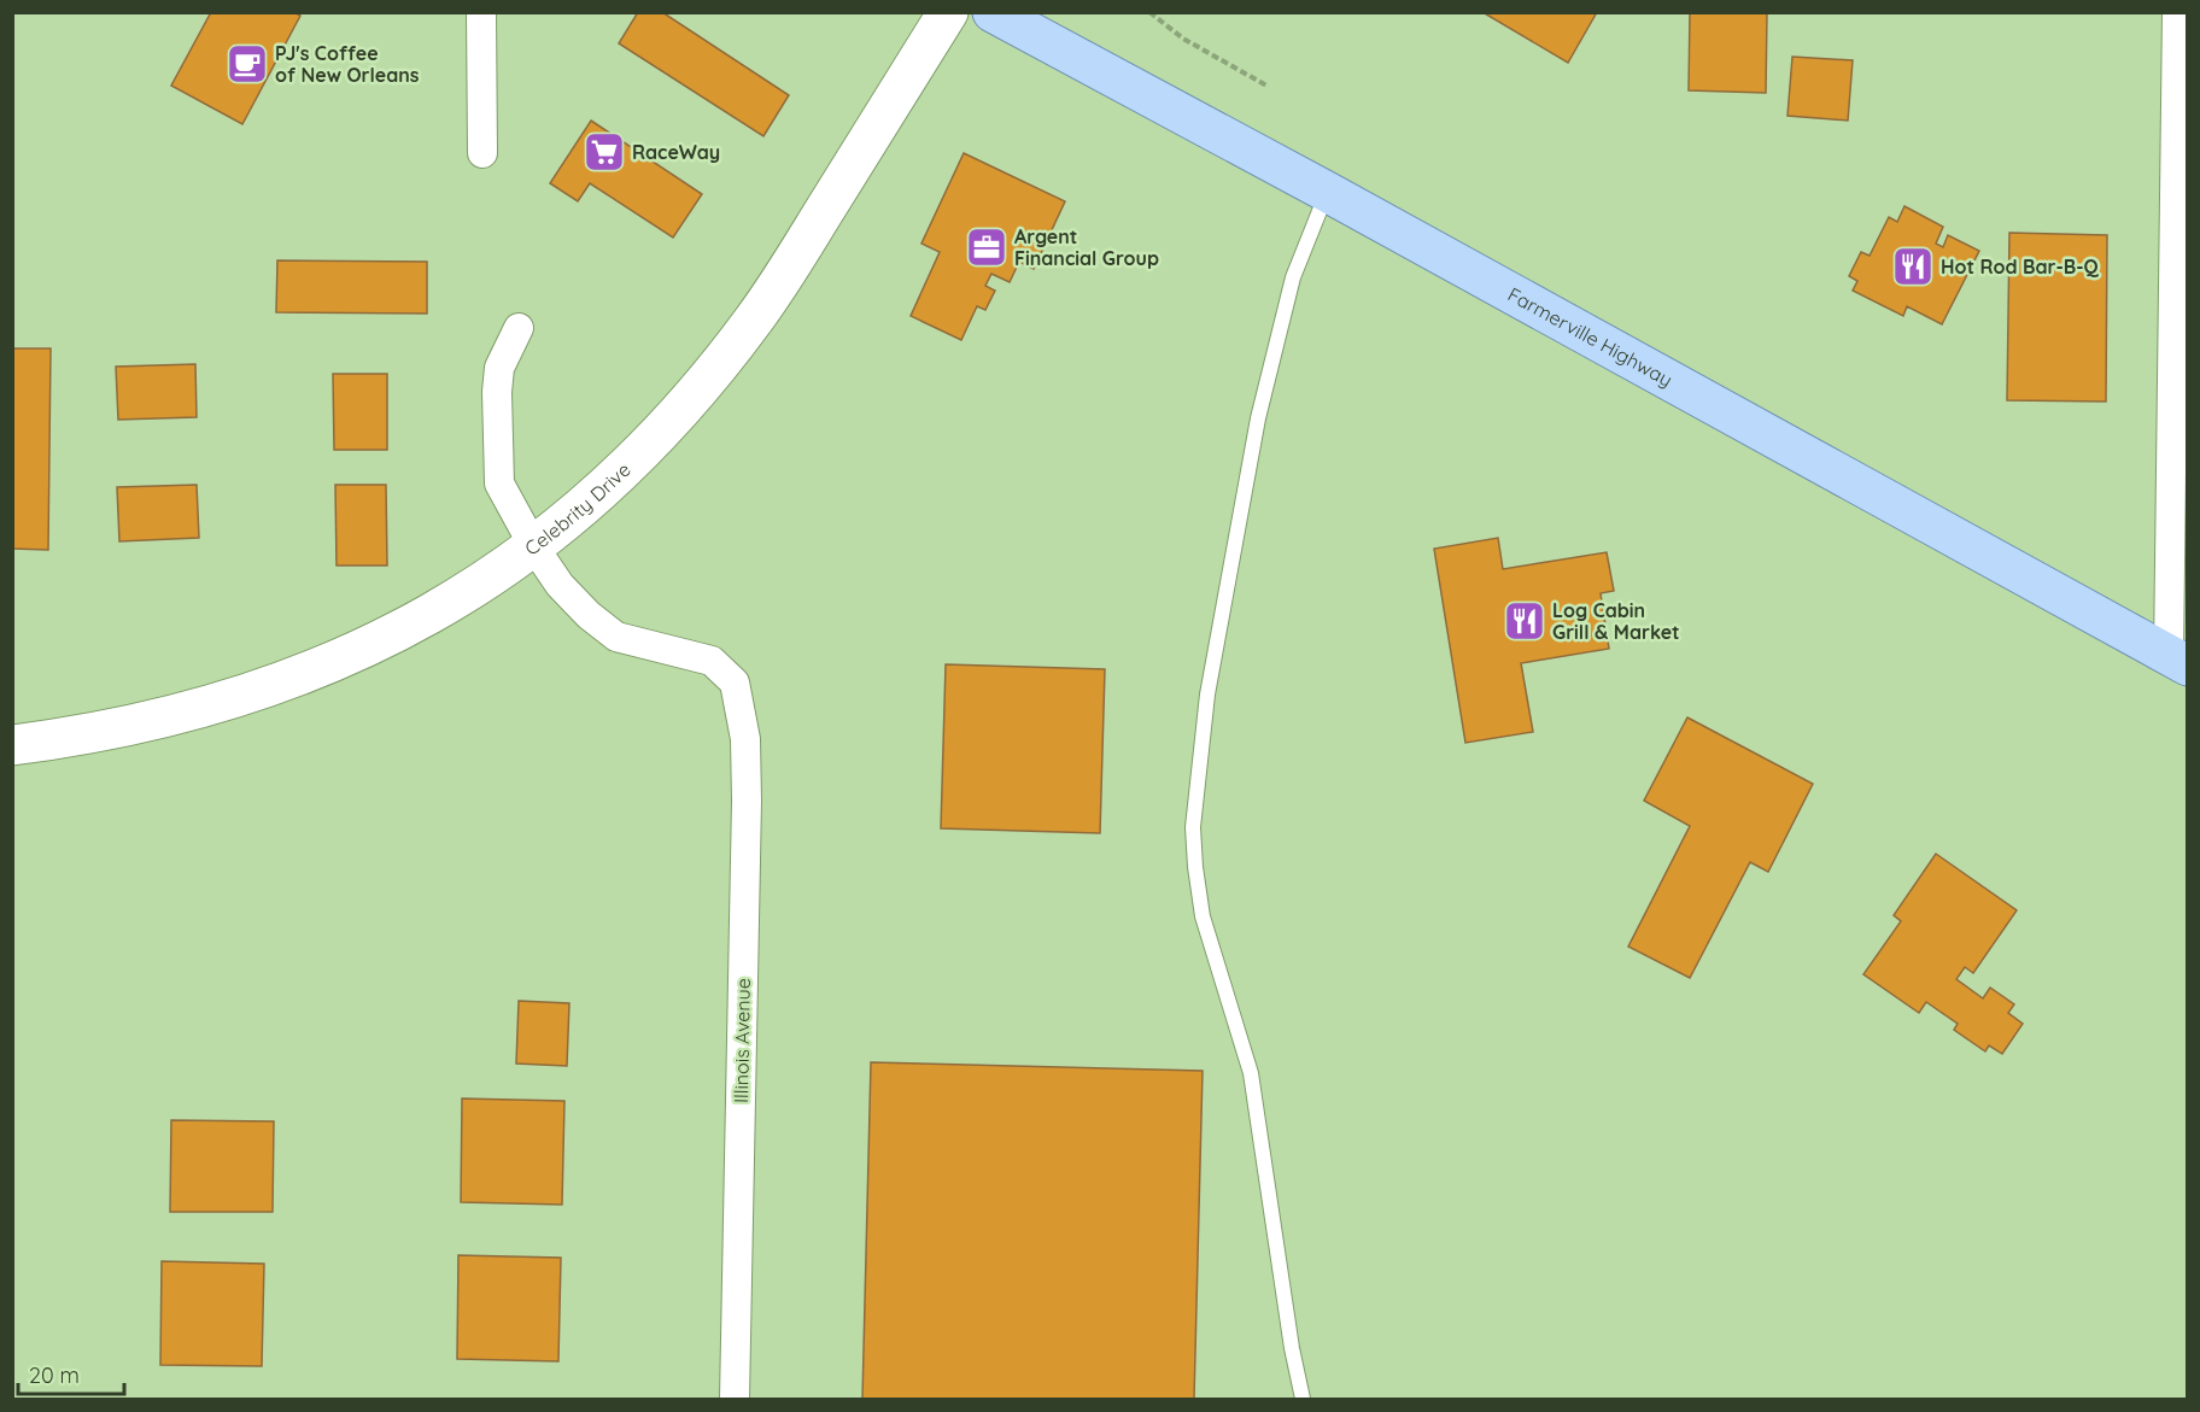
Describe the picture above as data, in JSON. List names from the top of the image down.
{
  "streets": {
    "main road": ["Farmerville Highway"],
    "street": ["Celebrity Drive", "Illinois Avenue"]
  },
  "crossings": [
    ["Celebrity Drive", "Illinois Avenue"]
  ],
  "places": {
    "cafe": ["PJ's Coffee of New Orleans"],
    "supermarket": ["RaceWay"],
    "office": ["Argent Financial Group"],
    "restaurant": ["Hot Rod Bar-B-Q", "Log Cabin Grill & Market"]
  },
  "scale_bar": "20 m"
}
